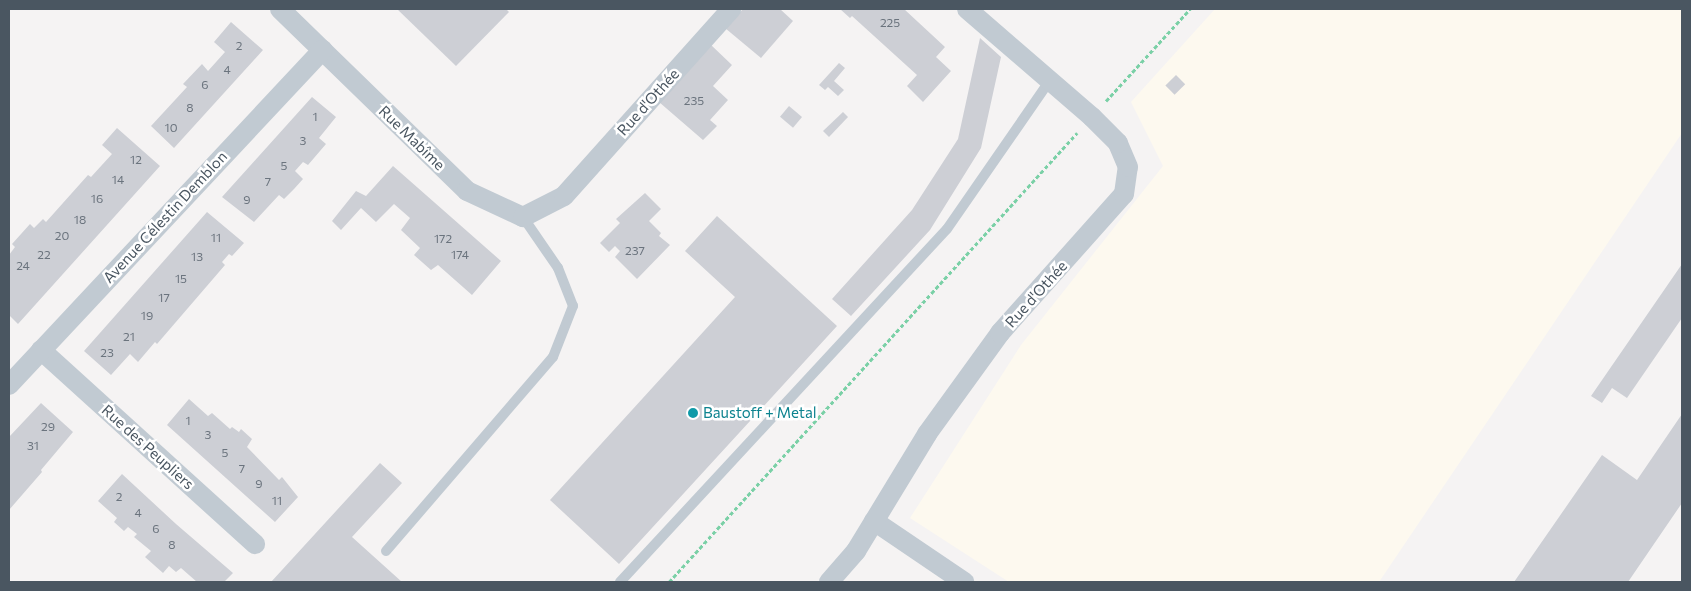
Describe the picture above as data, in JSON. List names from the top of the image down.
{
  "streets": {
    "street": [
      "Rue d'Othée",
      "Rue Mabîme",
      "Avenue Célestin Demblon",
      "Rue des Peupliers"
    ]
  },
  "crossings": [
    ["Rue d'Othée", "Rue Mabîme"],
    ["Rue Mabîme", "Avenue Célestin Demblon"],
    ["Avenue Célestin Demblon", "Rue des Peupliers"]
  ],
  "places": ["Baustoff + Metal"],
  "house_numbers": [
    "225",
    "2",
    "4",
    "6",
    "235",
    "8",
    "1",
    "10",
    "3",
    "12",
    "5",
    "14",
    "7",
    "16",
    "9",
    "18",
    "20",
    "11",
    "172",
    "237",
    "22",
    "174",
    "13",
    "24",
    "15",
    "17",
    "19",
    "21",
    "23",
    "1",
    "29",
    "3",
    "31",
    "5",
    "7",
    "9",
    "2",
    "11",
    "4",
    "6",
    "8"
  ]
}
